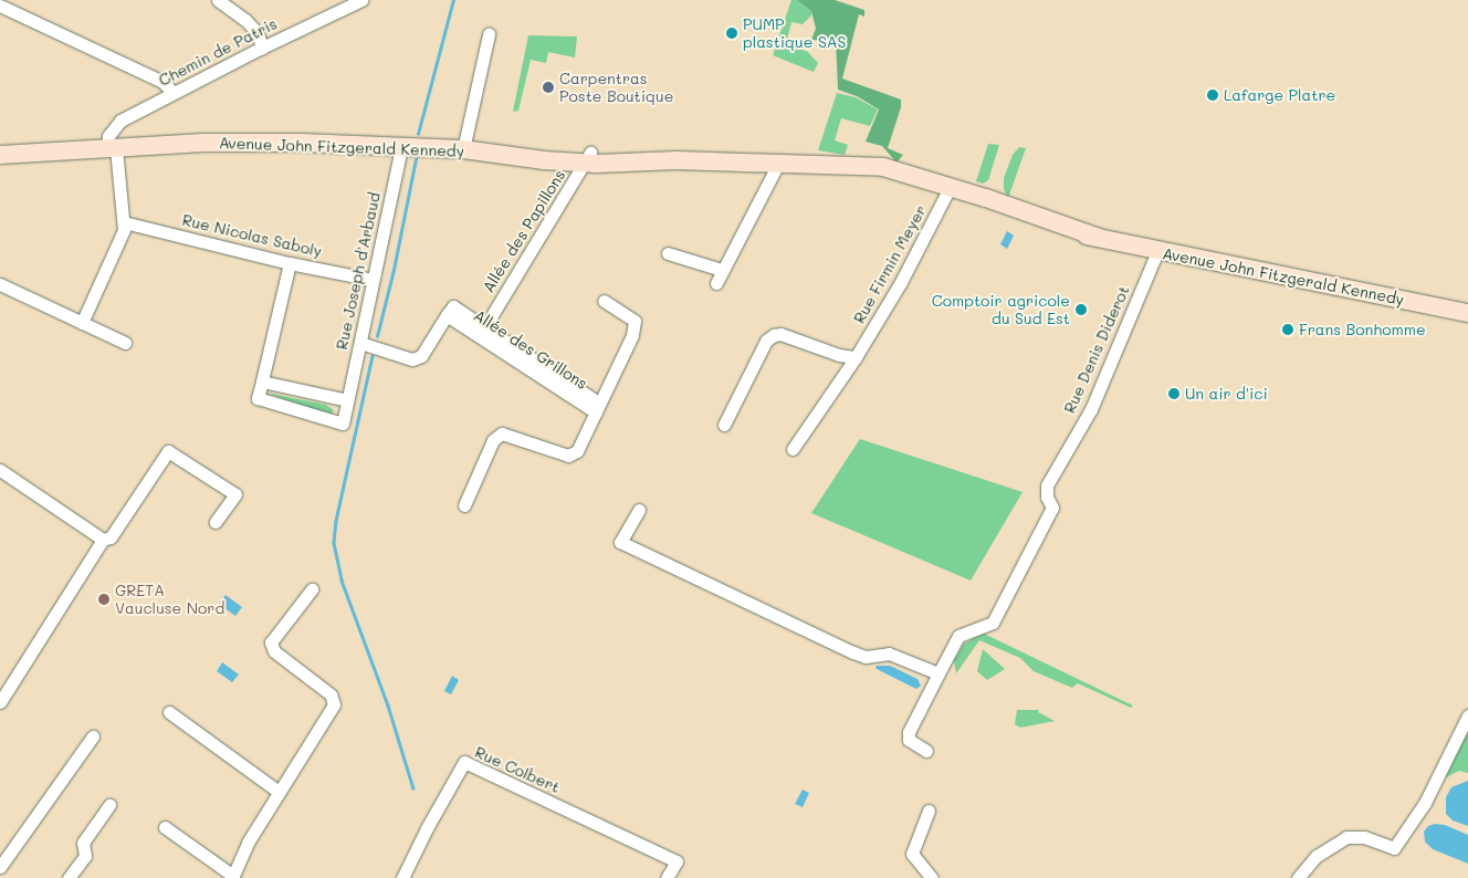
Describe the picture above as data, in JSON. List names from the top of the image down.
{
  "streets": {
    "street": [
      "Chemin de Patris",
      "Avenue John Fitzgerald Kennedy",
      "Allée des Papillons",
      "Rue Nicolas Saboly",
      "Rue Firmin Meyer",
      "Rue Joseph d'Arbaud",
      "Allée des Grillons",
      "Rue Denis Diderot",
      "Rue Colbert"
    ]
  },
  "crossings": [
    ["Chemin de Patris", "Avenue John Fitzgerald Kennedy"],
    ["Avenue John Fitzgerald Kennedy", "Allée des Papillons"],
    ["Avenue John Fitzgerald Kennedy", "Rue Firmin Meyer"],
    ["Avenue John Fitzgerald Kennedy", "Rue Joseph d'Arbaud"],
    ["Avenue John Fitzgerald Kennedy", "Rue Denis Diderot"],
    ["Allée des Papillons", "Allée des Grillons"],
    ["Rue Nicolas Saboly", "Rue Joseph d'Arbaud"]
  ],
  "places": [
    "PUMP plastique SAS",
    "Carpentras Poste Boutique",
    "Lafarge Platre",
    "Comptoir agricole du Sud Est",
    "Frans Bonhomme",
    "Un air d'ici",
    "GRETA Vaucluse Nord"
  ]
}
